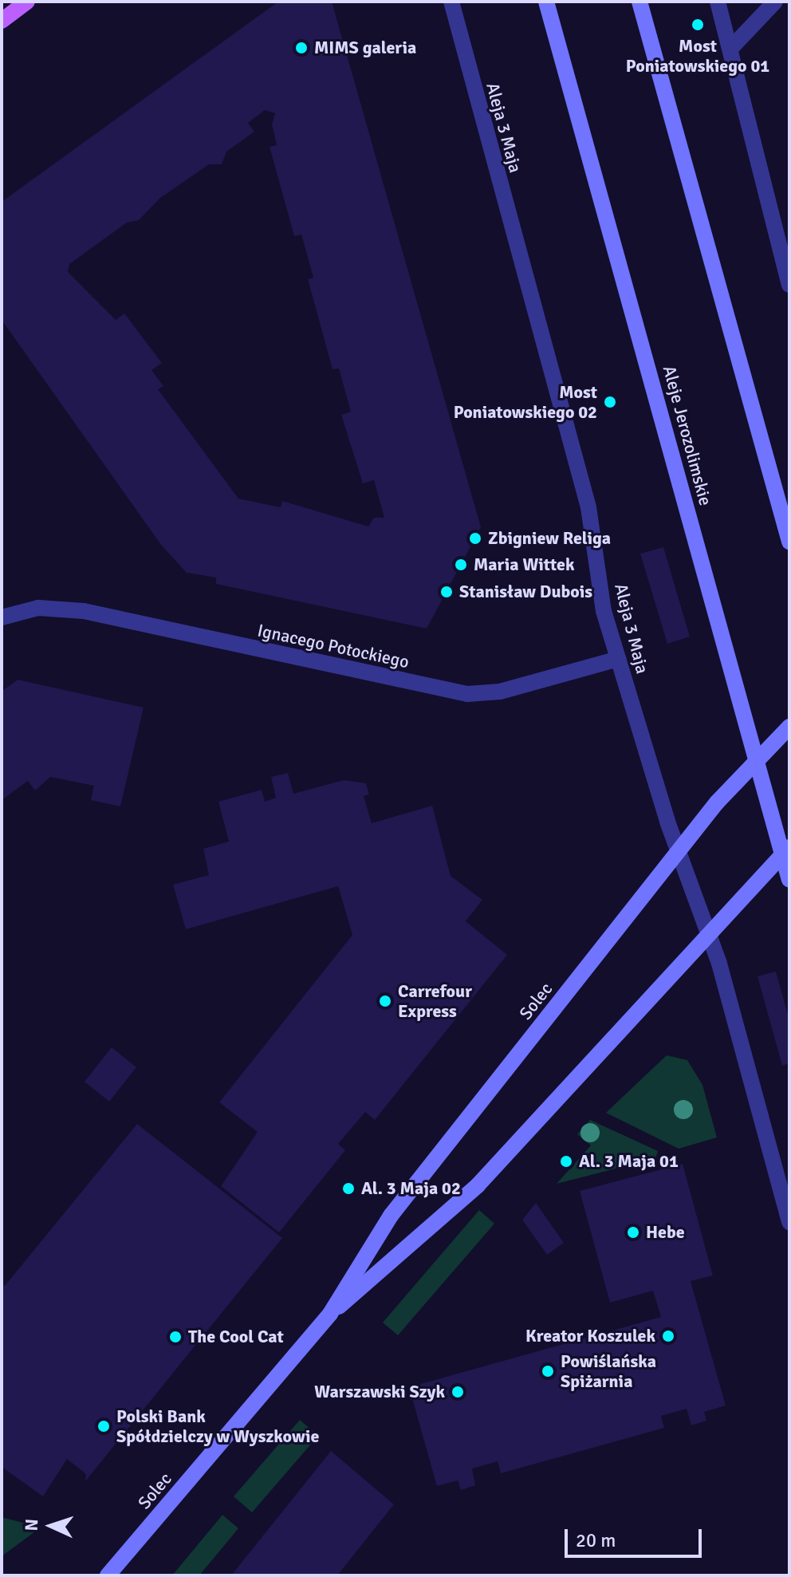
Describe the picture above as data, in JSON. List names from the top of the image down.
{
  "streets": {
    "street": [
      "Aleja 3 Maja",
      "Aleje Jerozolimskie",
      "Ignacego Potockiego",
      "Solec"
    ]
  },
  "crossings": [
    ["Aleja 3 Maja", "Ignacego Potockiego"],
    ["Aleja 3 Maja", "Solec"]
  ],
  "places": [
    "Most Poniatowskiego 01",
    "MIMS galeria",
    "Most Poniatowskiego 02",
    "Zbigniew Religa",
    "Maria Wittek",
    "Stanisław Dubois",
    "Carrefour Express",
    "Al. 3 Maja 01",
    "Al. 3 Maja 02",
    "Hebe",
    "Kreator Koszulek",
    "The Cool Cat",
    "Powiślańska Spiżarnia",
    "Warszawski Szyk",
    "Polski Bank Spółdzielczy w Wyszkowie"
  ],
  "scale_bar": "20 m",
  "north": "left"
}
